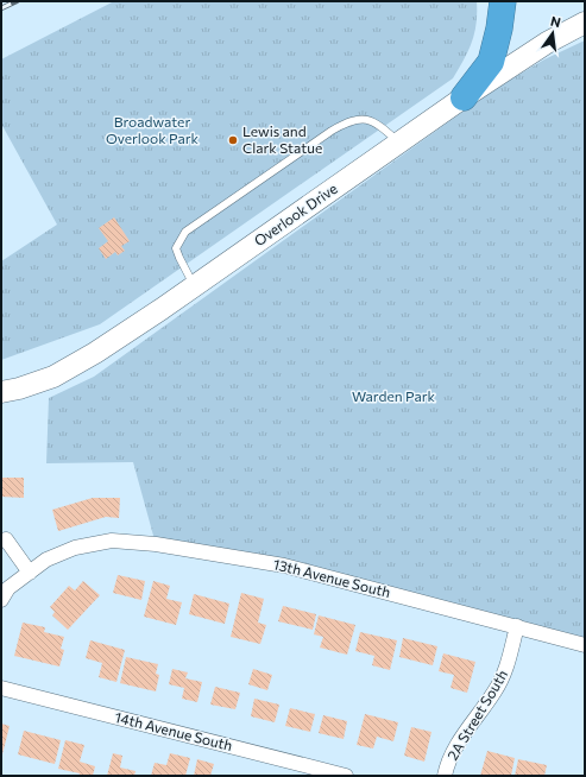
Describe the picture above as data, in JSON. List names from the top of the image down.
{
  "streets": {
    "main road": ["Overlook Drive"],
    "street": ["13th Avenue South", "2A Street South", "14th Avenue South"]
  },
  "crossings": [
    ["13th Avenue South", "2A Street South"]
  ],
  "parks": ["Broadwater Overlook Park", "Warden Park"],
  "places": ["Lewis and Clark Statue"],
  "north": "top"
}
